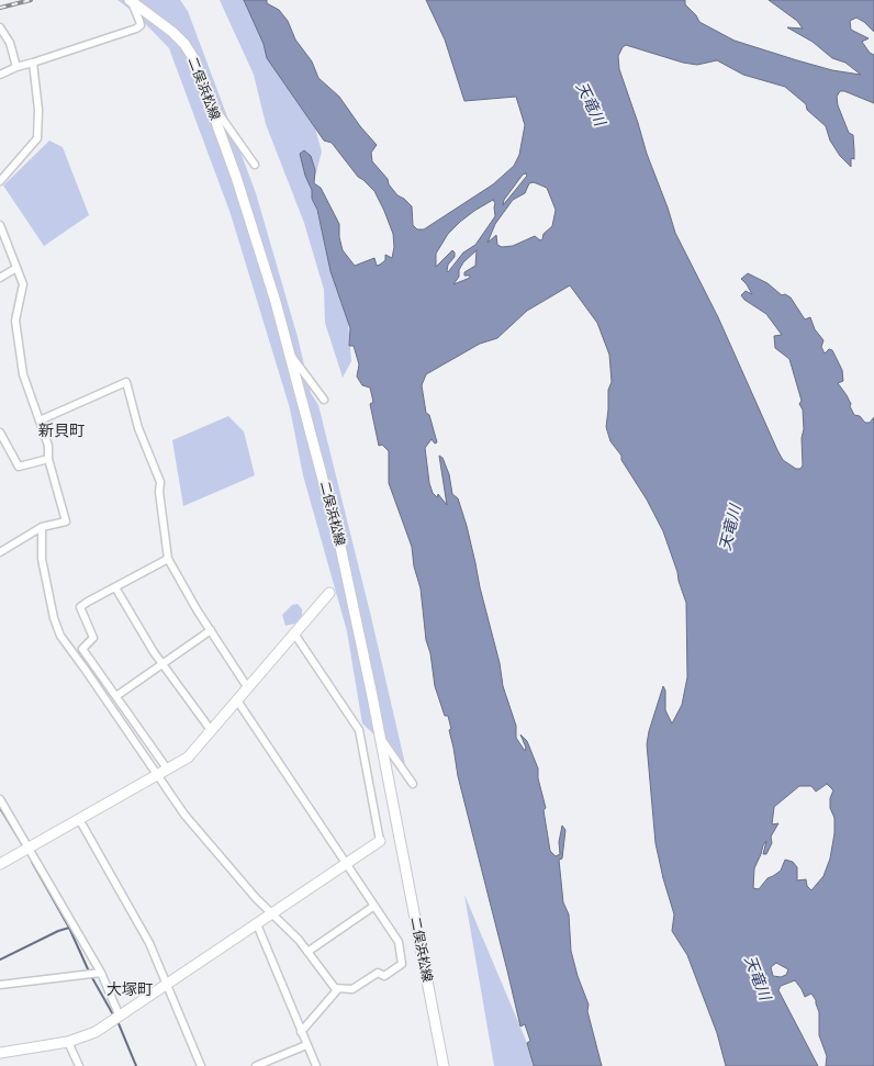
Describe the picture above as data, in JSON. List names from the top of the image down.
{
  "streets": {
    "main road": ["二俣浜松線"]
  },
  "districts": ["新貝町", "大塚町"],
  "water": ["天竜川"]
}
